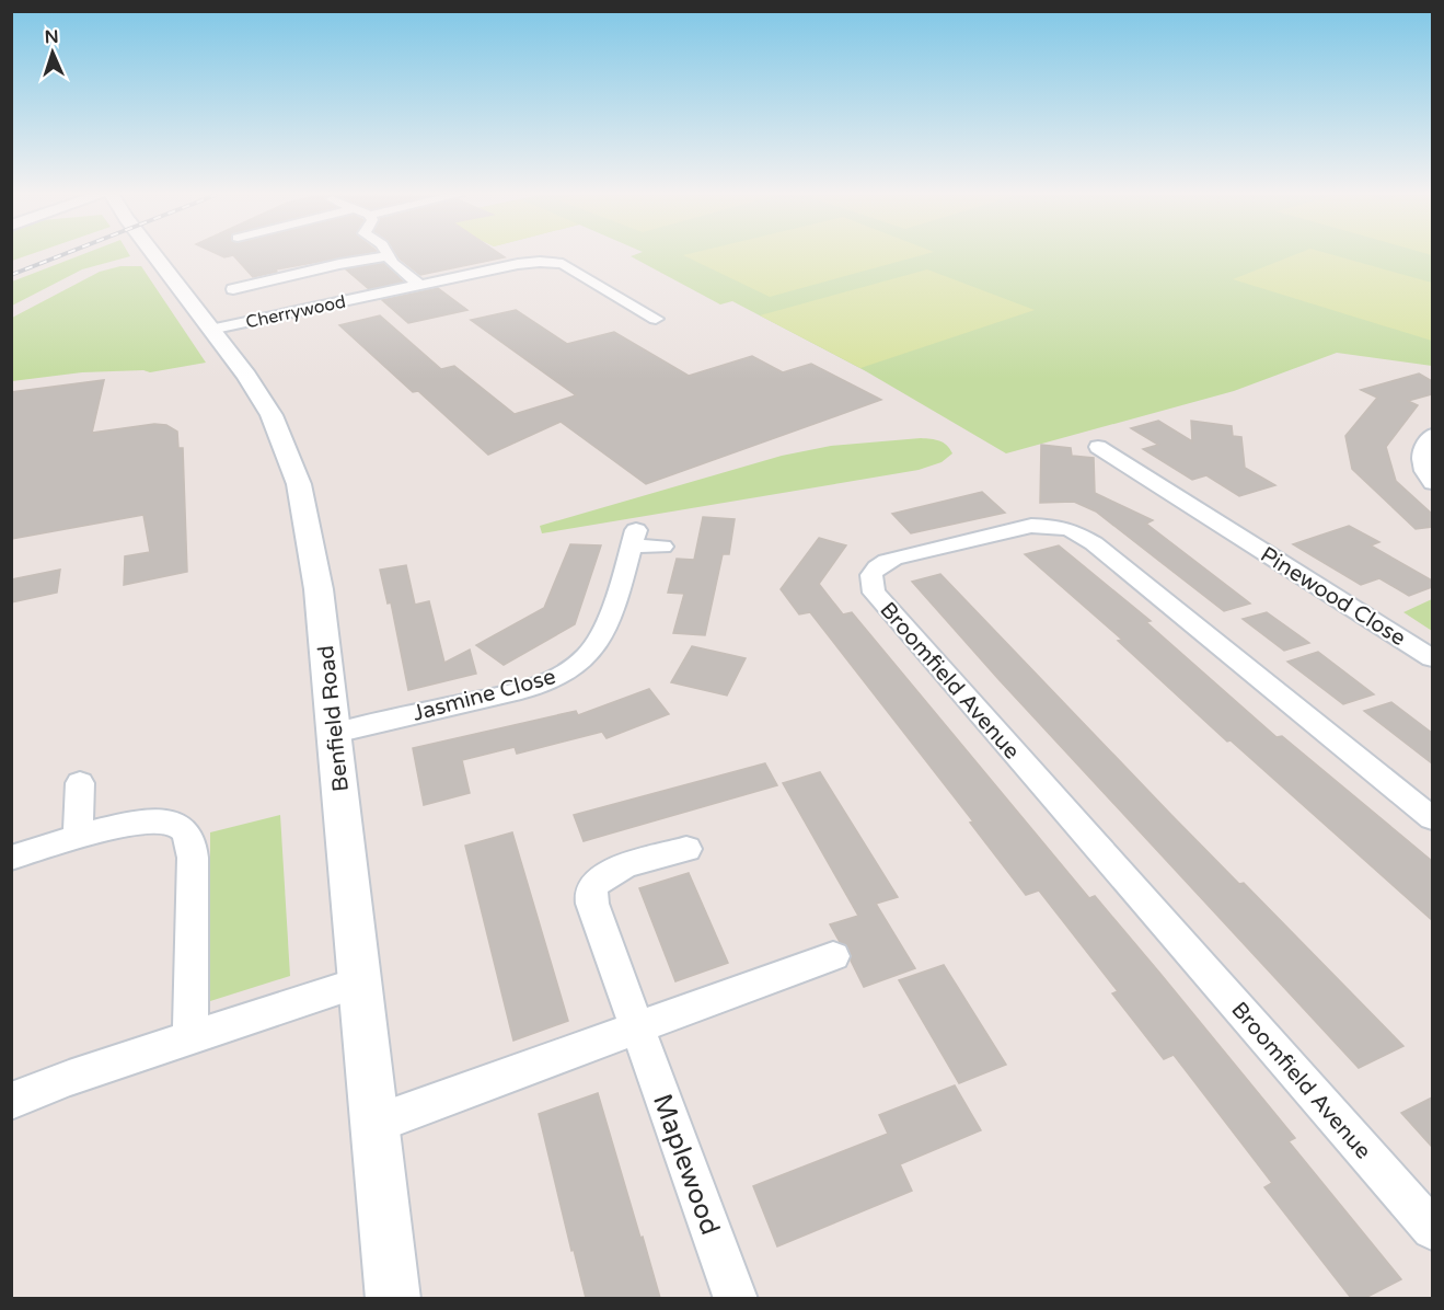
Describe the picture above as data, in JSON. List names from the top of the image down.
{
  "streets": {
    "street": [
      "Cherrywood",
      "Pinewood Close",
      "Broomfield Avenue",
      "Jasmine Close",
      "Benfield Road",
      "Maplewood"
    ]
  },
  "crossings": [
    ["Cherrywood", "Benfield Road"],
    ["Jasmine Close", "Benfield Road"]
  ],
  "north": "top"
}
